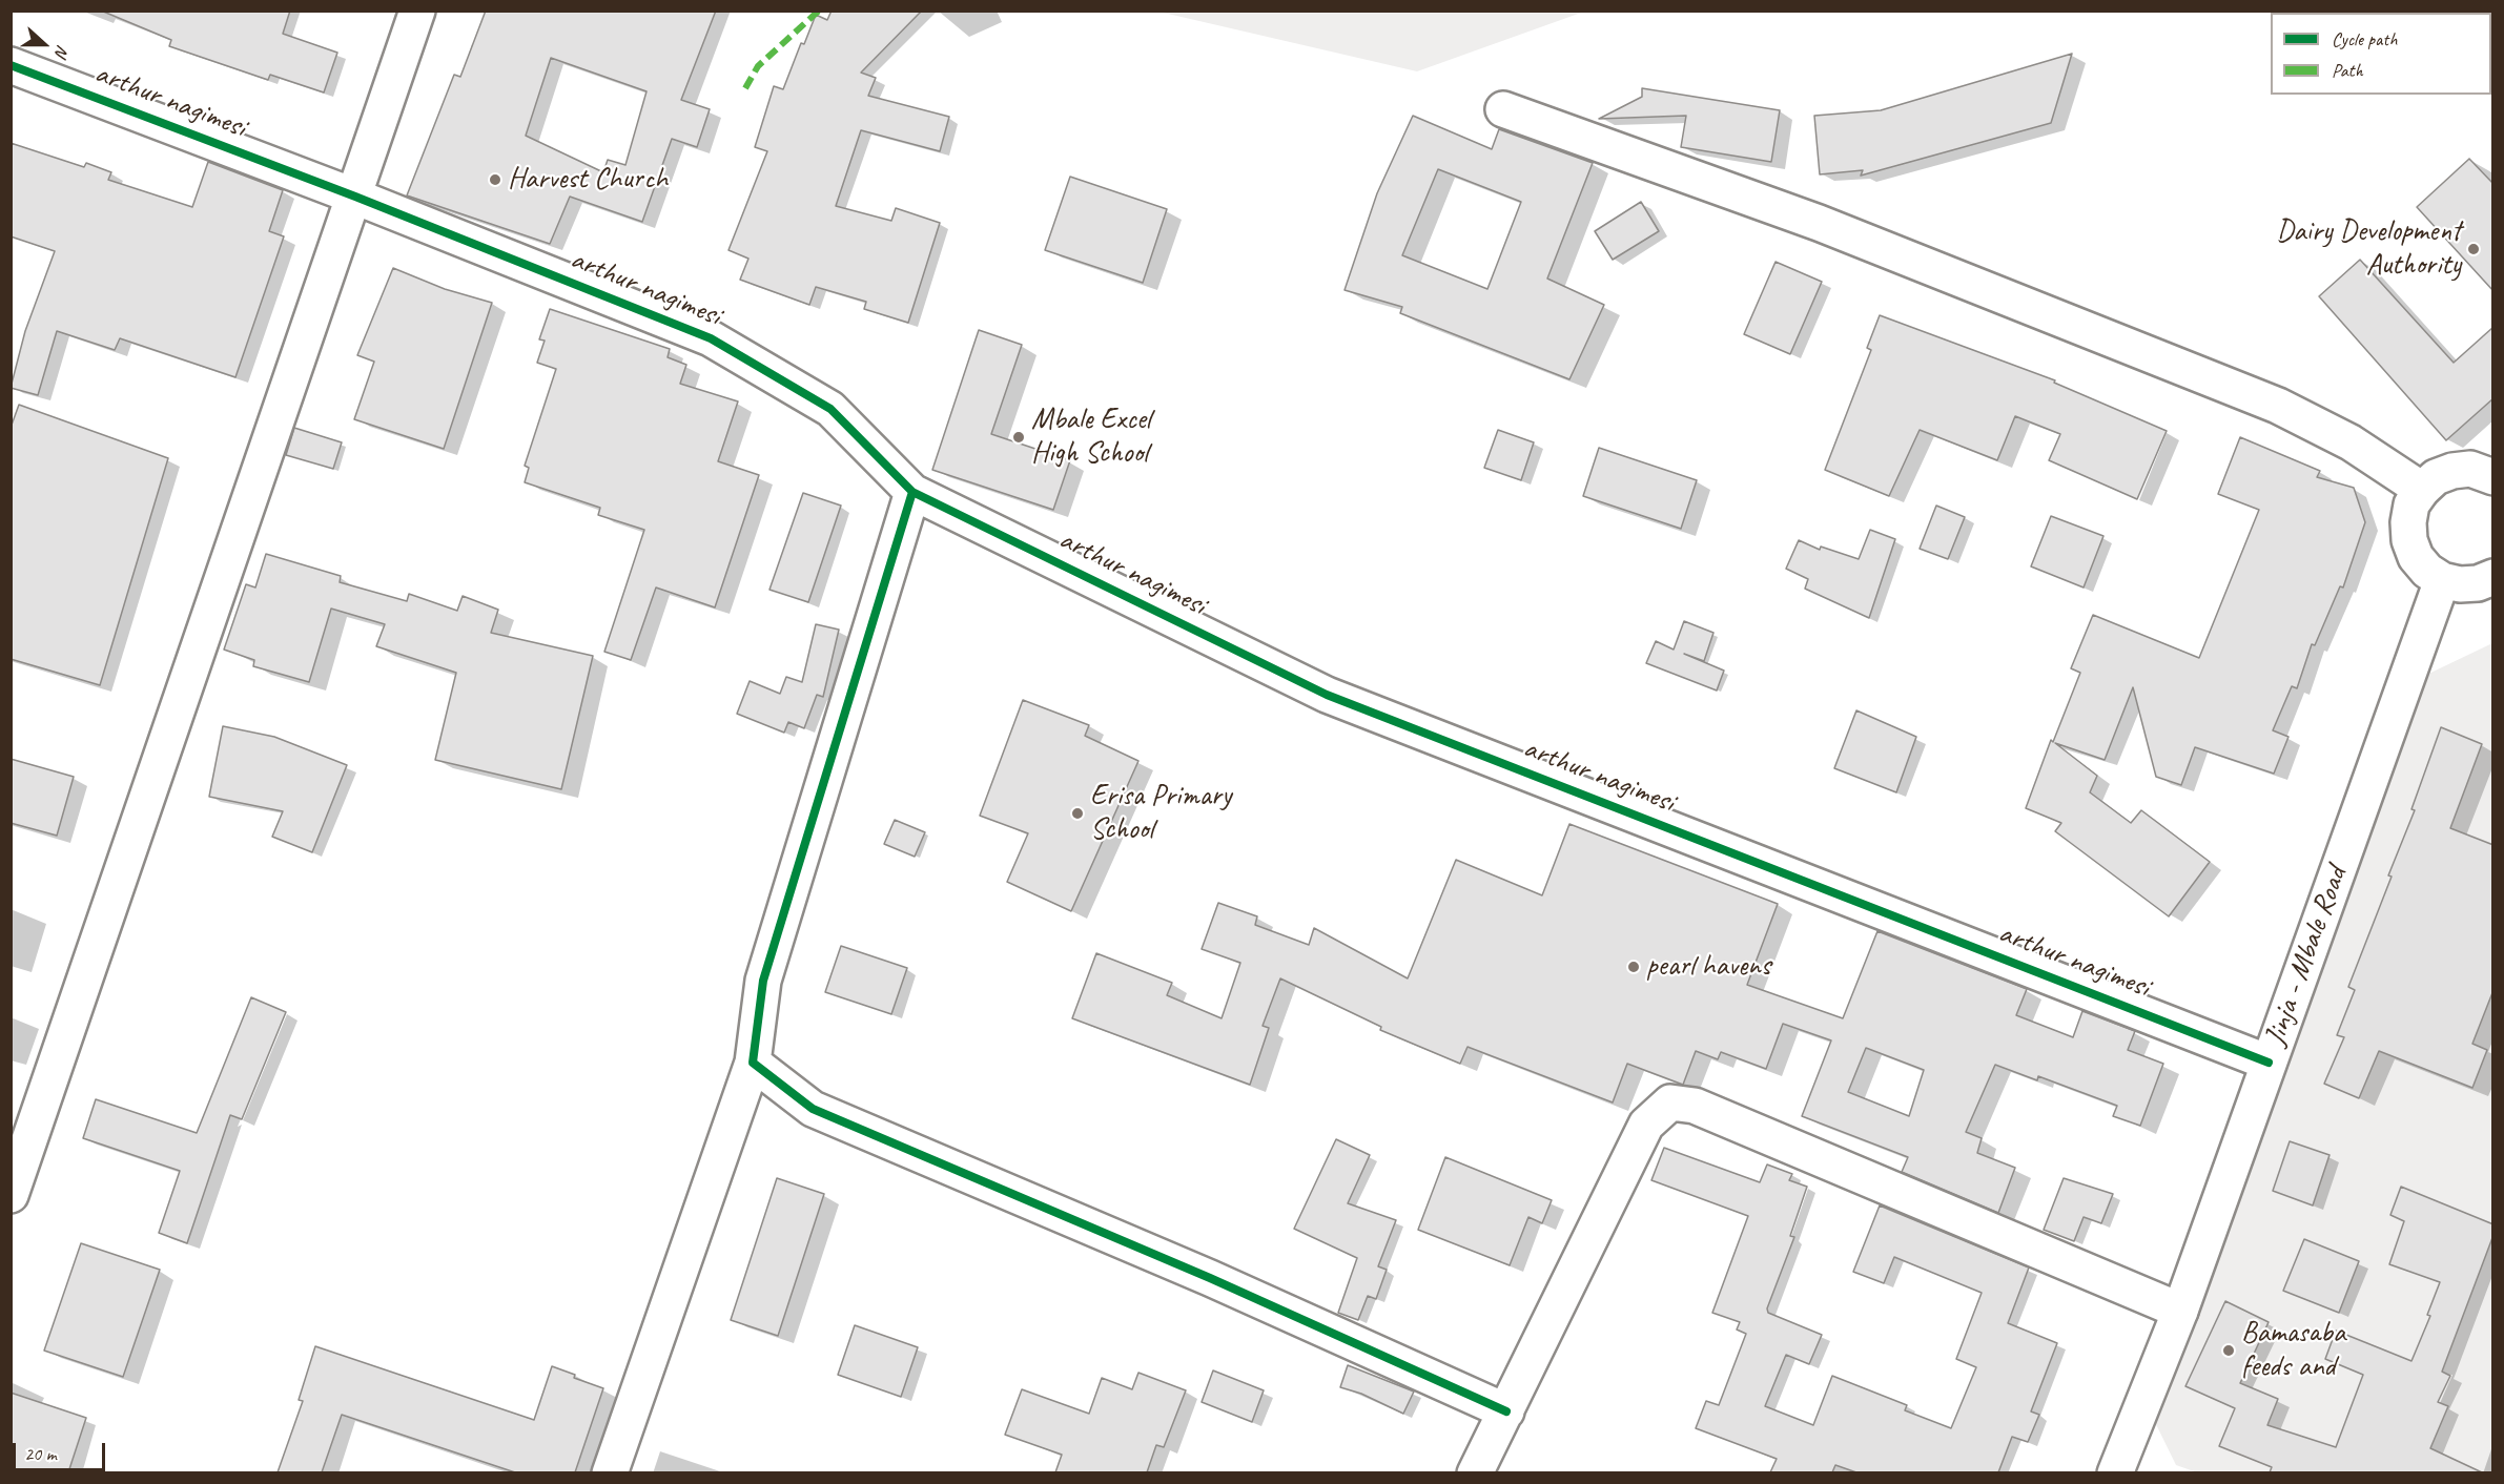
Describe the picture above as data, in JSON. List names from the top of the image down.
{
  "streets": {
    "street": ["arthur nagimesi", "Jinja - Mbale Road"]
  },
  "crossings": [
    ["arthur nagimesi", "Jinja - Mbale Road"]
  ],
  "places": [
    "Harvest Church",
    "Dairy Development Authority",
    "Mbale Excel High School",
    "Erisa Primary School",
    "pearl havens",
    "Bamasaba feeds and"
  ],
  "legend": ["Cycle path", "Path"],
  "scale_bar": "20 m",
  "north": "right"
}
